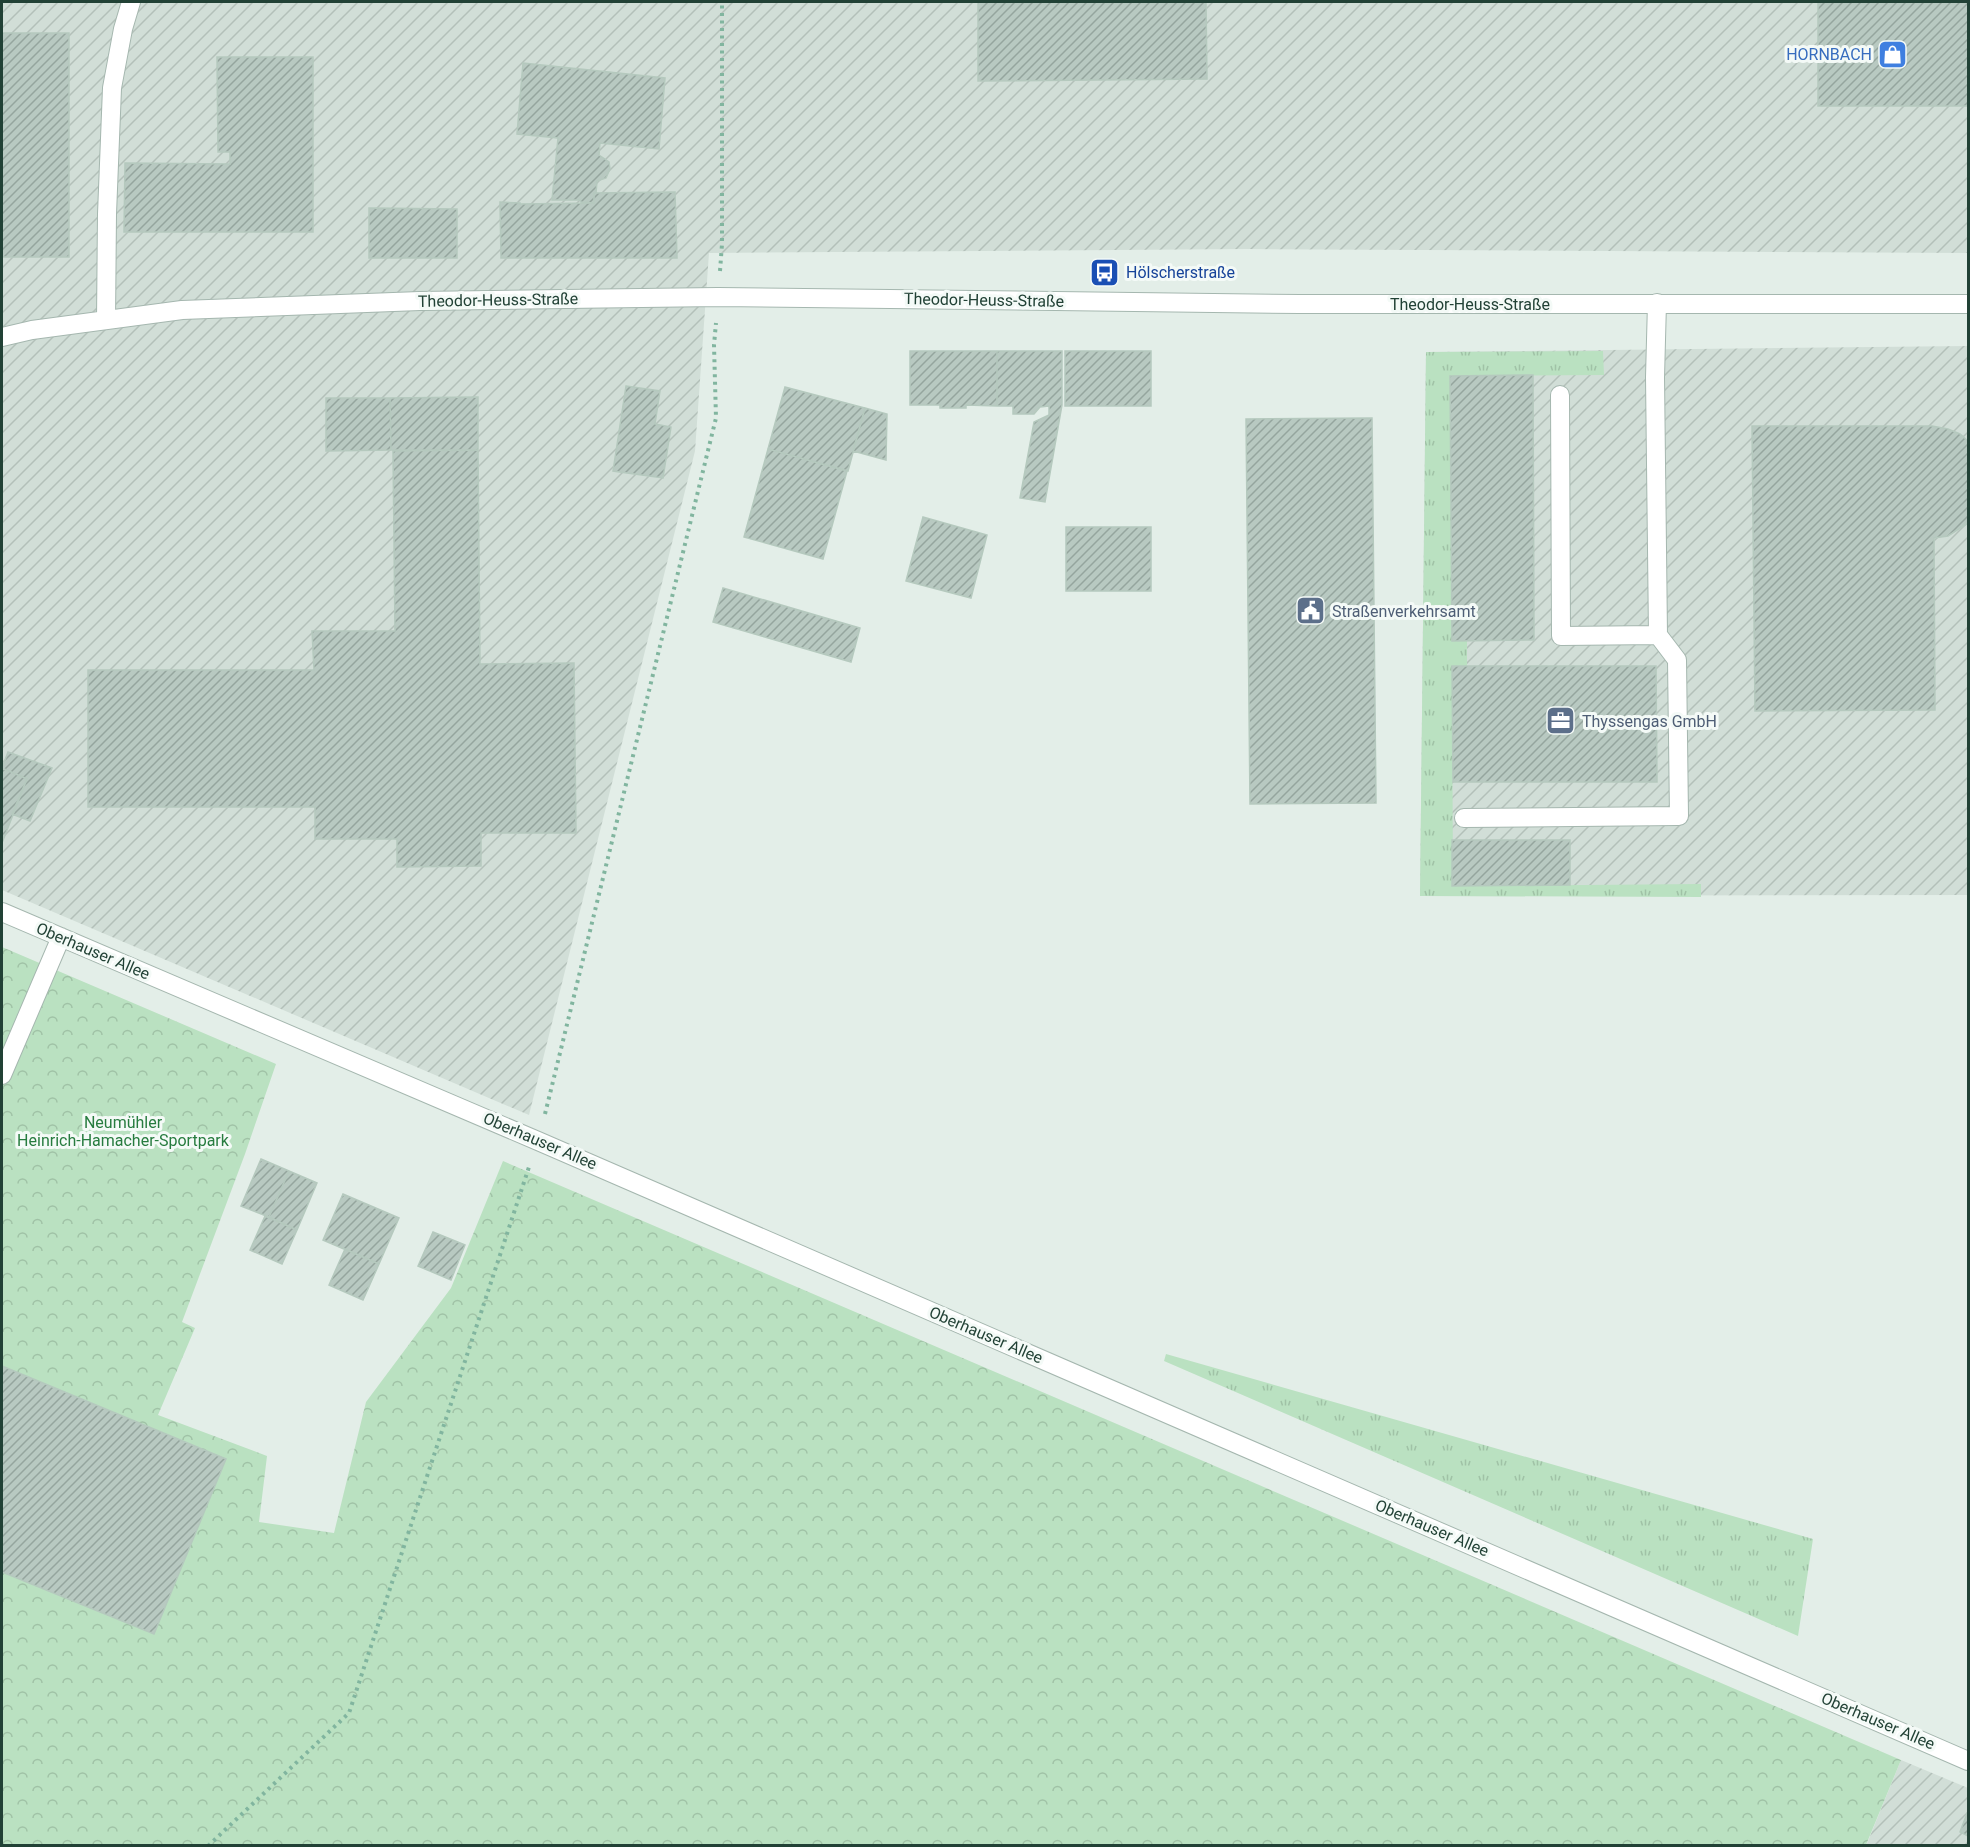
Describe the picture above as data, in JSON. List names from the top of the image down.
{
  "streets": {
    "street": ["Theodor-Heuss-Straße", "Oberhauser Allee"]
  },
  "parks": ["Neumühler Heinrich-Hamacher-Sportpark"],
  "places": {
    "shop": ["HORNBACH"],
    "bus stop": ["Hölscherstraße"],
    "public building": ["Straßenverkehrsamt"],
    "office": ["Thyssengas GmbH"]
  }
}
